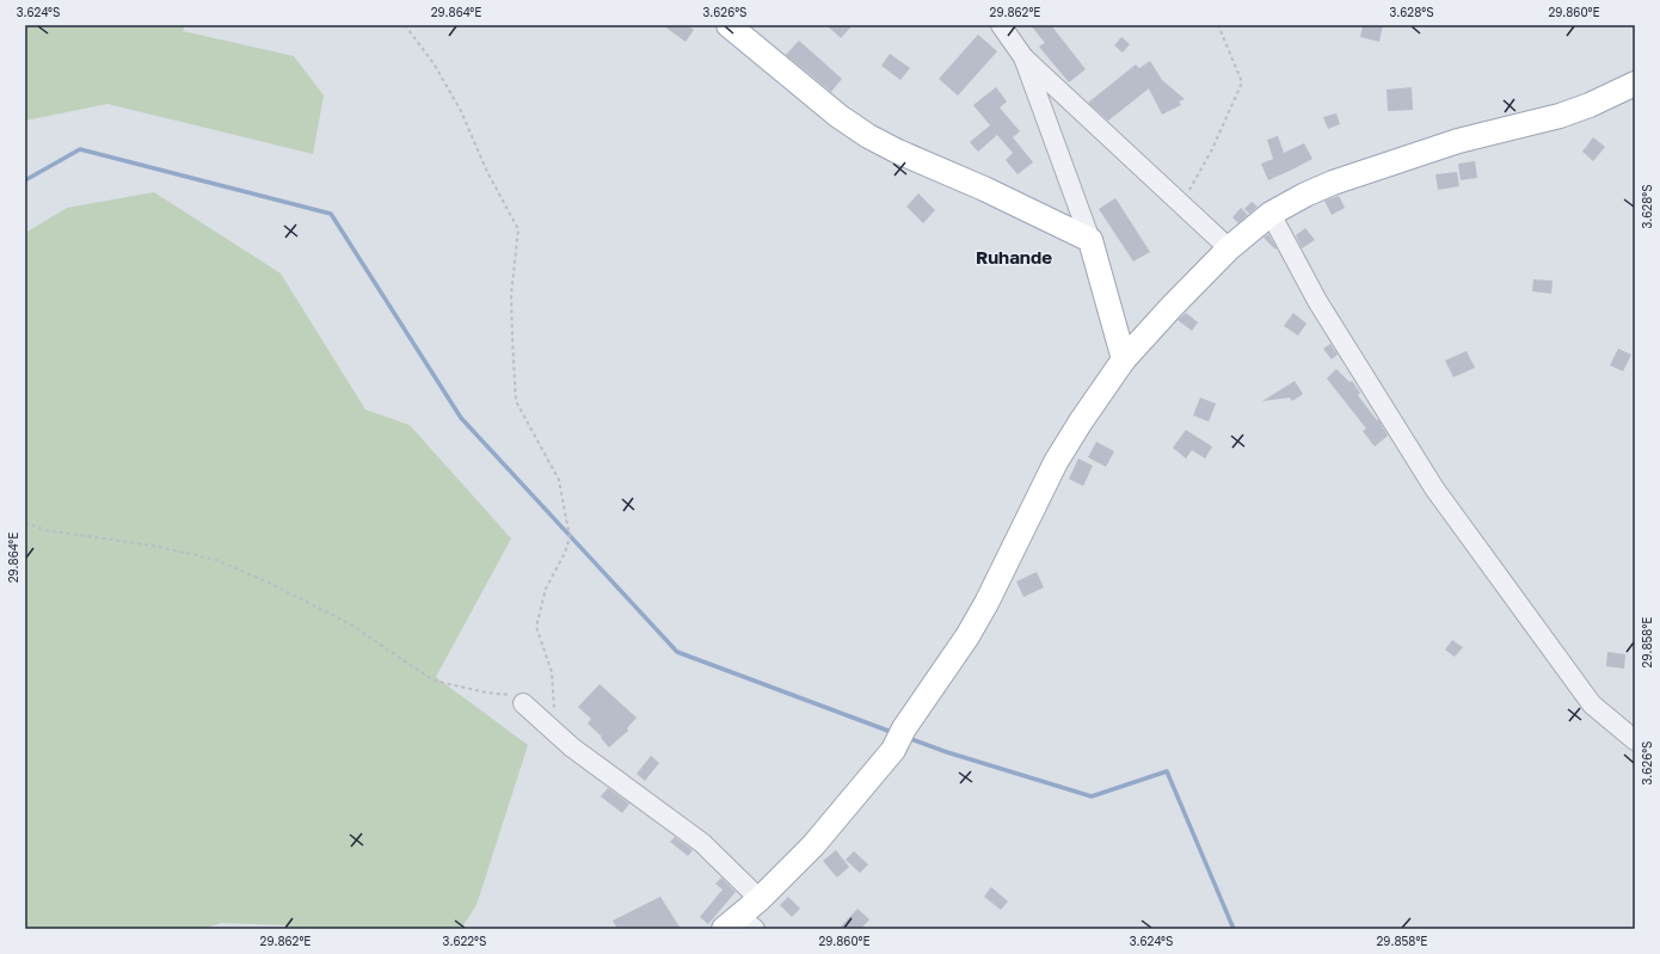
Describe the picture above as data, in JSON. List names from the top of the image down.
{
  "districts": ["Ruhande"],
  "coordinates": [
    "3.624°S",
    "29.864°E",
    "3.626°S",
    "29.862°E",
    "3.628°S",
    "29.860°E",
    "29.858°E",
    "3.622°S"
  ]
}
